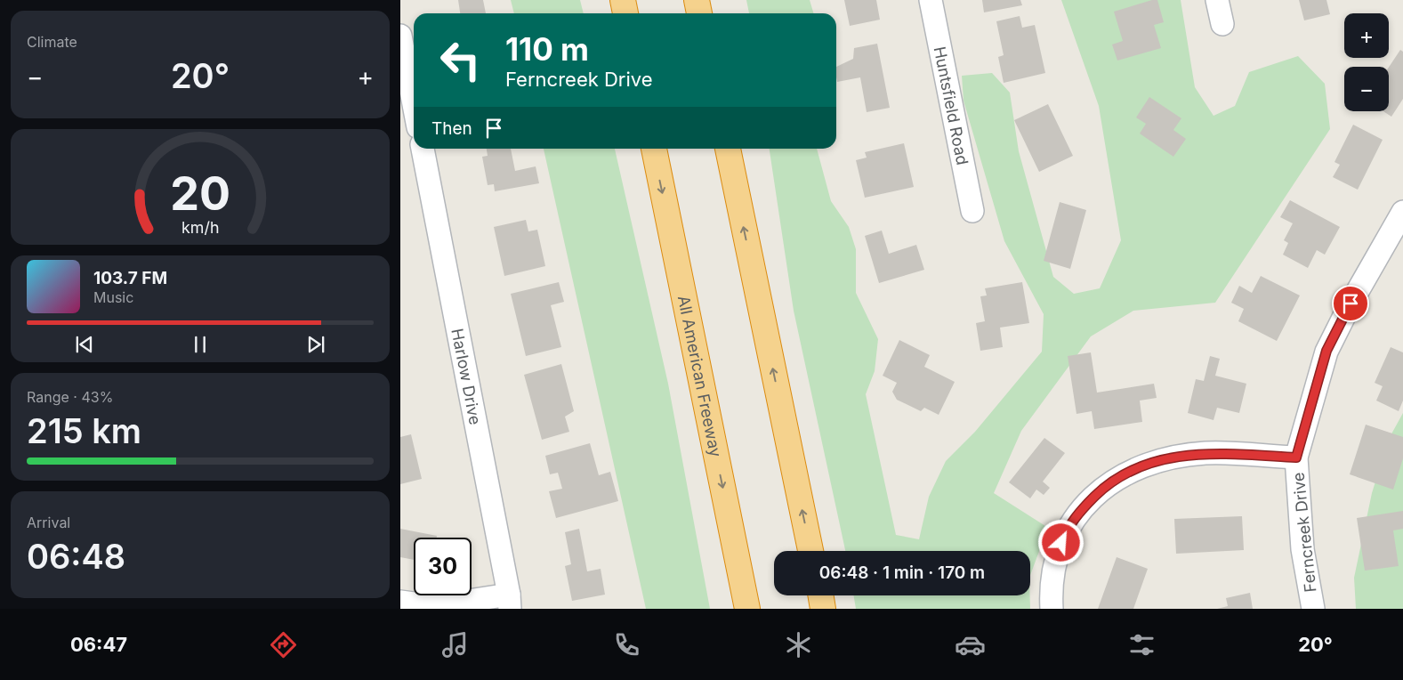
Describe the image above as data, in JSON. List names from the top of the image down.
{
  "streets": {
    "highway": ["All American Freeway"],
    "street": ["Huntsfield Road", "Harlow Drive", "Ferncreek Drive"]
  },
  "page": {
    "tile": [
      "Climate",
      ["Range · 43%", "215 km"],
      ["Arrival", "06:48"]
    ],
    "map_buttons": ["+", "−"],
    "turn": ["110 m", "Ferncreek Drive"],
    "heat": ["−", "20°", "+"],
    "then": "Then",
    "song": ["103.7 FM", "Music"],
    "limit": "30",
    "trip": "06:48 · 1 min · 170 m",
    "tabs": ["06:47", "20°"],
    "gauge": ["20", "km/h"]
  }
}
